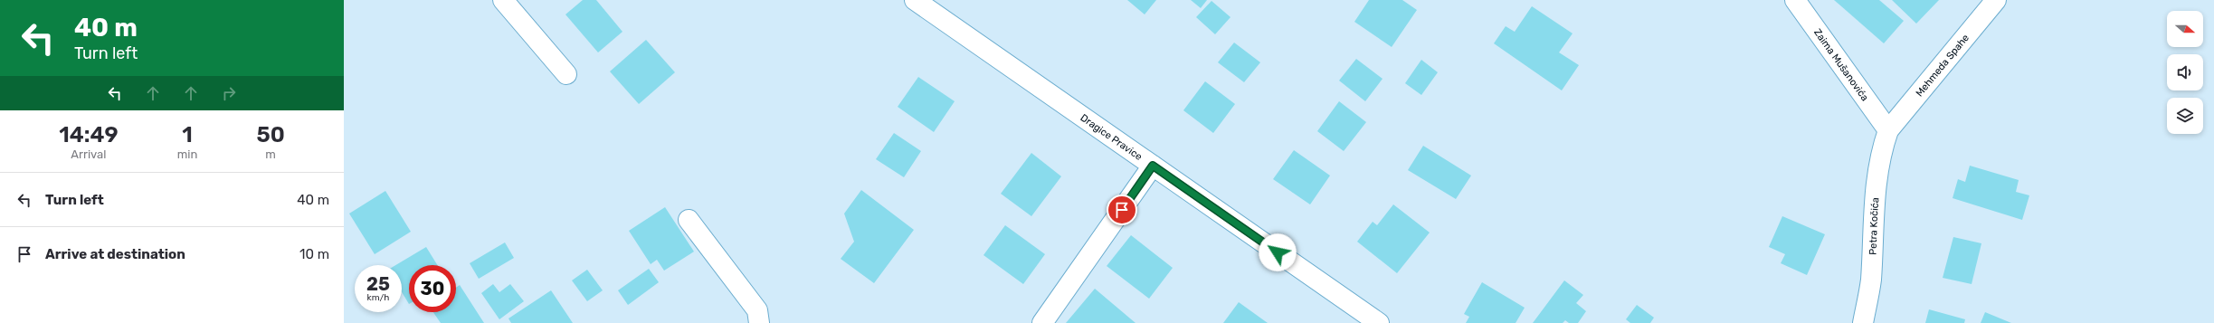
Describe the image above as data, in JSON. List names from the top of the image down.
{
  "streets": {
    "street": [
      "Zaima Mušanovića",
      "Mehmeda Spahe",
      "Dragice Pravice",
      "Petra Kočića"
    ]
  },
  "crossings": [
    ["Zaima Mušanovića", "Mehmeda Spahe"],
    ["Zaima Mušanovića", "Petra Kočića"],
    ["Mehmeda Spahe", "Petra Kočića"]
  ],
  "north": "right",
  "page": {
    "turn": ["40 m", "Turn left"],
    "eta": [
      "14:49",
      "Arrival",
      "1",
      "min",
      "50",
      "m"
    ],
    "list": [
      {
        "name": "Turn left",
        "value": "40 m"
      },
      {
        "name": "Arrive at destination",
        "value": "10 m"
      }
    ],
    "speed": "25 km/h",
    "limit": "30"
  }
}
